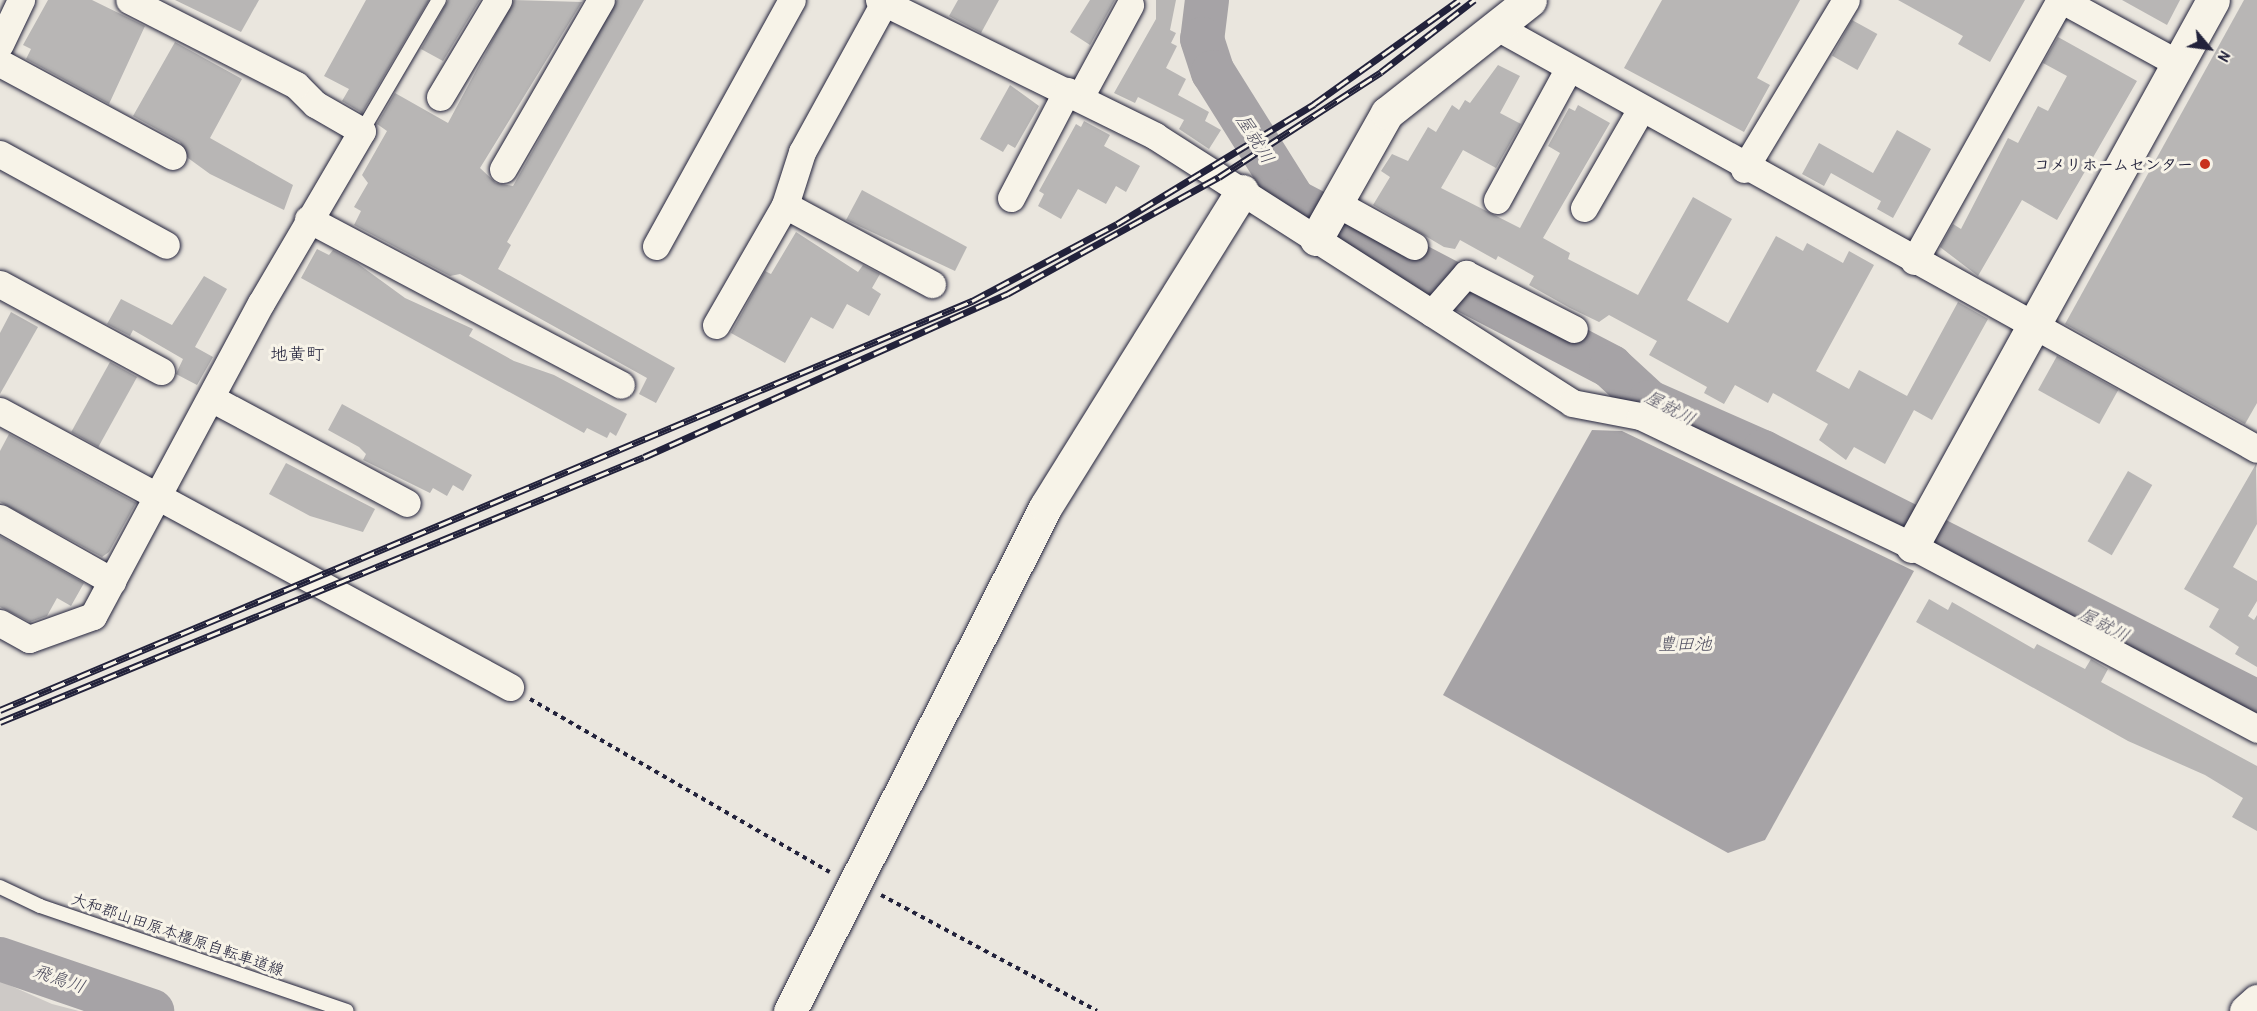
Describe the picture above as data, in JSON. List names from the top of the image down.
{
  "streets": {
    "lane": ["大和郡山田原本橿原自転車道線"]
  },
  "districts": ["地黄町"],
  "water": ["屋就川", "豊田池", "飛鳥川"],
  "places": ["コメリホームセンター"],
  "north": "bottom right"
}
